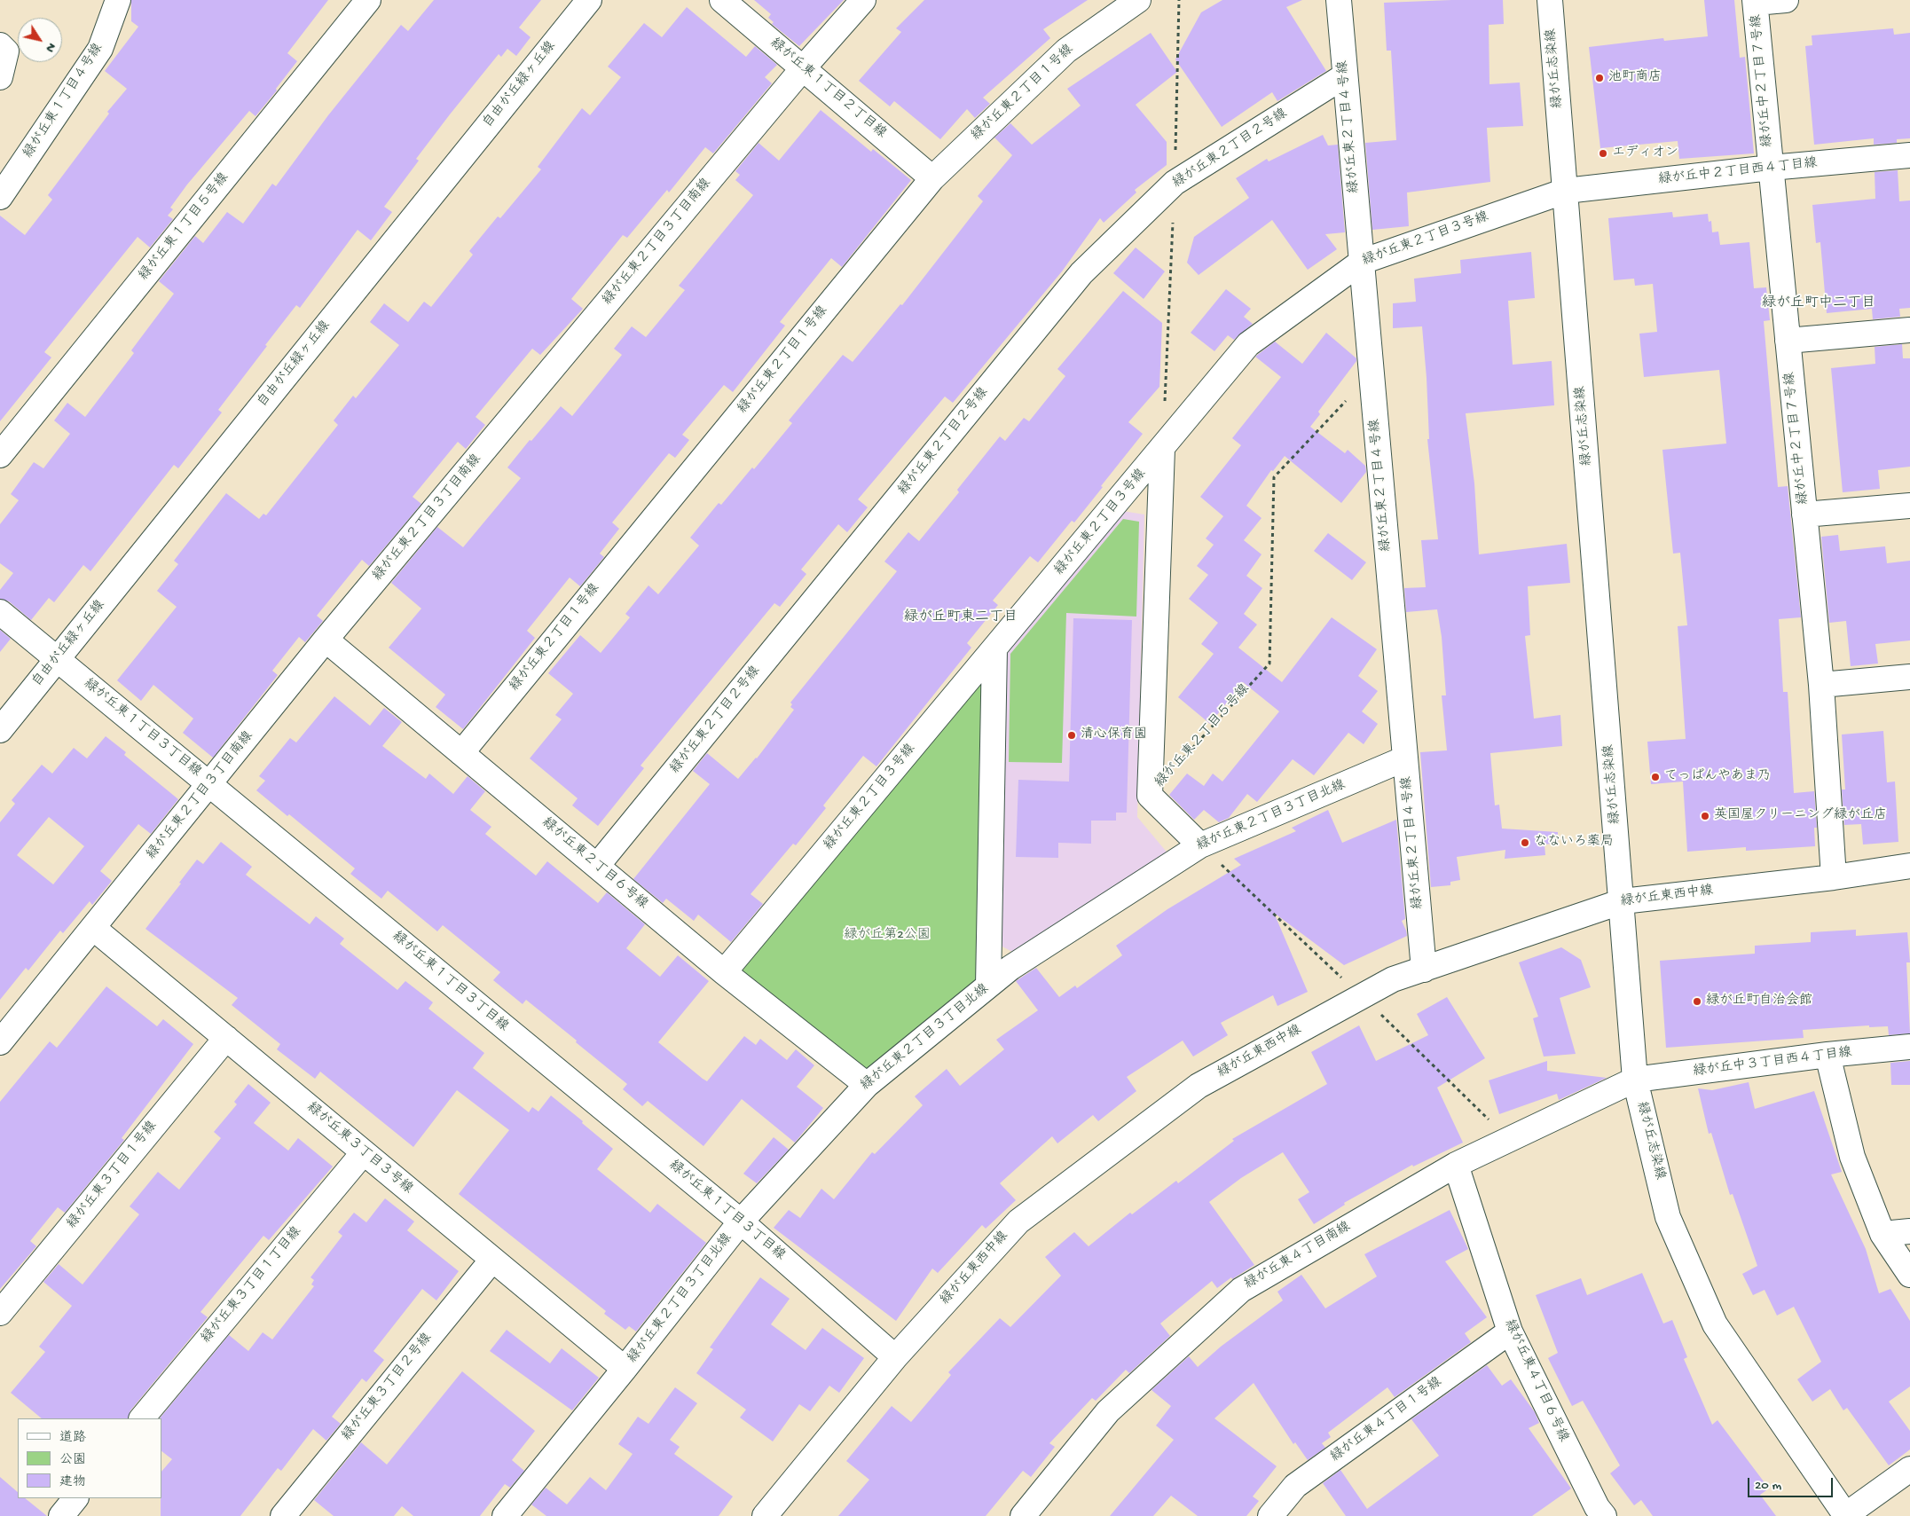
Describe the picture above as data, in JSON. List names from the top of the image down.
{
  "streets": {
    "street": [
      "緑が丘志染線",
      "緑が丘中２丁目７号線",
      "自由が丘緑ヶ丘線",
      "緑が丘東１丁目２丁目線",
      "緑が丘東２丁目１号線",
      "緑が丘東１丁目４号線",
      "緑が丘東２丁目４号線",
      "緑が丘東２丁目２号線",
      "緑が丘中２丁目西４丁目線",
      "緑が丘東１丁目５号線",
      "緑が丘東２丁目３号線",
      "緑が丘東２丁目３丁目南線",
      "緑が丘東１丁目３丁目線",
      "緑が丘東２丁目５号線",
      "緑が丘東２丁目３丁目北線",
      "緑が丘東２丁目６号線",
      "緑が丘東西中線",
      "緑が丘中３丁目西４丁目線",
      "緑が丘東３丁目３号線",
      "緑が丘東３丁目１号線",
      "緑が丘東４丁目南線",
      "緑が丘東３丁目１丁目線",
      "緑が丘東４丁目６号線",
      "緑が丘東３丁目２号線",
      "緑が丘東４丁目１号線"
    ]
  },
  "crossings": [
    ["緑が丘志染線", "緑が丘中２丁目西４丁目線"],
    ["緑が丘志染線", "緑が丘東２丁目３号線"],
    ["緑が丘志染線", "緑が丘東西中線"],
    ["緑が丘志染線", "緑が丘中３丁目西４丁目線"],
    ["緑が丘志染線", "緑が丘東４丁目南線"],
    ["緑が丘中２丁目７号線", "緑が丘中２丁目西４丁目線"],
    ["緑が丘中２丁目７号線", "緑が丘東西中線"],
    ["自由が丘緑ヶ丘線", "緑が丘東１丁目３丁目線"],
    ["緑が丘東１丁目２丁目線", "緑が丘東２丁目１号線"],
    ["緑が丘東１丁目２丁目線", "緑が丘東２丁目３丁目南線"],
    ["緑が丘東２丁目１号線", "緑が丘東２丁目６号線"],
    ["緑が丘東２丁目４号線", "緑が丘東２丁目２号線"],
    ["緑が丘東２丁目４号線", "緑が丘東２丁目３号線"],
    ["緑が丘東２丁目４号線", "緑が丘東２丁目５号線"],
    ["緑が丘東２丁目４号線", "緑が丘東２丁目３丁目北線"],
    ["緑が丘東２丁目４号線", "緑が丘東西中線"],
    ["緑が丘東２丁目２号線", "緑が丘東２丁目６号線"],
    ["緑が丘中２丁目西４丁目線", "緑が丘東２丁目３号線"],
    ["緑が丘東２丁目３号線", "緑が丘東２丁目５号線"],
    ["緑が丘東２丁目３号線", "緑が丘東２丁目６号線"],
    ["緑が丘東２丁目３丁目南線", "緑が丘東１丁目３丁目線"],
    ["緑が丘東２丁目３丁目南線", "緑が丘東２丁目６号線"],
    ["緑が丘東２丁目３丁目南線", "緑が丘東３丁目３号線"],
    ["緑が丘東１丁目３丁目線", "緑が丘東２丁目３丁目北線"],
    ["緑が丘東１丁目３丁目線", "緑が丘東西中線"],
    ["緑が丘東２丁目３丁目北線", "緑が丘東２丁目６号線"],
    ["緑が丘東２丁目３丁目北線", "緑が丘東３丁目３号線"],
    ["緑が丘中３丁目西４丁目線", "緑が丘東４丁目南線"],
    ["緑が丘東３丁目３号線", "緑が丘東３丁目１号線"],
    ["緑が丘東３丁目３号線", "緑が丘東３丁目１丁目線"],
    ["緑が丘東３丁目３号線", "緑が丘東３丁目２号線"],
    ["緑が丘東４丁目南線", "緑が丘東４丁目６号線"],
    ["緑が丘東４丁目６号線", "緑が丘東４丁目１号線"]
  ],
  "districts": ["緑が丘町中二丁目", "緑が丘町東二丁目"],
  "parks": ["緑が丘第2公園"],
  "places": [
    "池町商店",
    "エディオン",
    "清心保育園",
    "てっぱんやあま乃",
    "英国屋クリーニング緑が丘店",
    "なないろ薬局",
    "緑が丘町自治会館"
  ],
  "legend": ["道路", "公園", "建物"],
  "scale_bar": "20 m",
  "north": "bottom right"
}
